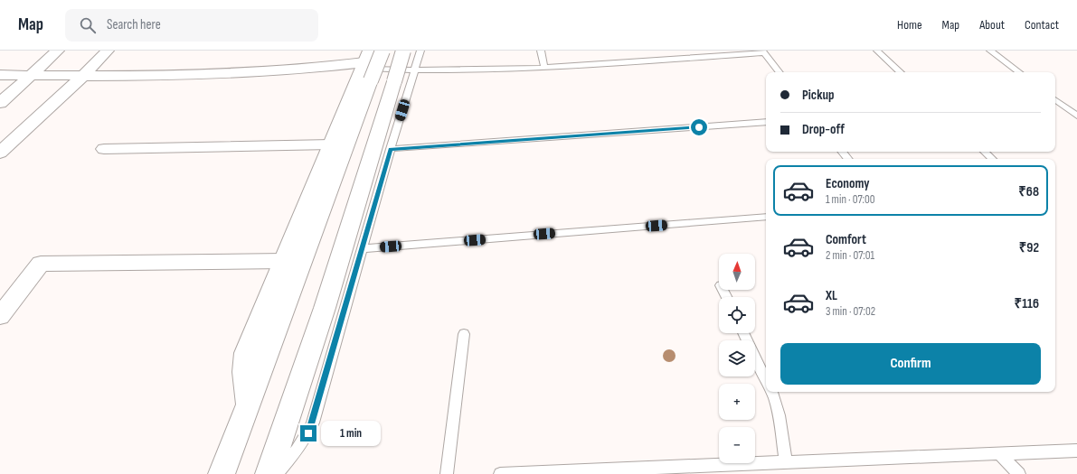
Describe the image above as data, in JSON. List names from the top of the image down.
{
  "north": "top",
  "page": {
    "header": "Map",
    "search": "Search here",
    "nav": [
      "Home",
      "Map",
      "About",
      "Contact"
    ],
    "banner": ["Pickup", "Drop-off"],
    "list": [
      {
        "name": "Economy",
        "note": "1 min · 07:00",
        "value": "₹68"
      },
      {
        "name": "Comfort",
        "note": "2 min · 07:01",
        "value": "₹92"
      },
      {
        "name": "XL",
        "note": "3 min · 07:02",
        "value": "₹116"
      }
    ],
    "map_buttons": ["+", "−"],
    "buttons": "Confirm",
    "bubble": "1 min"
  }
}
